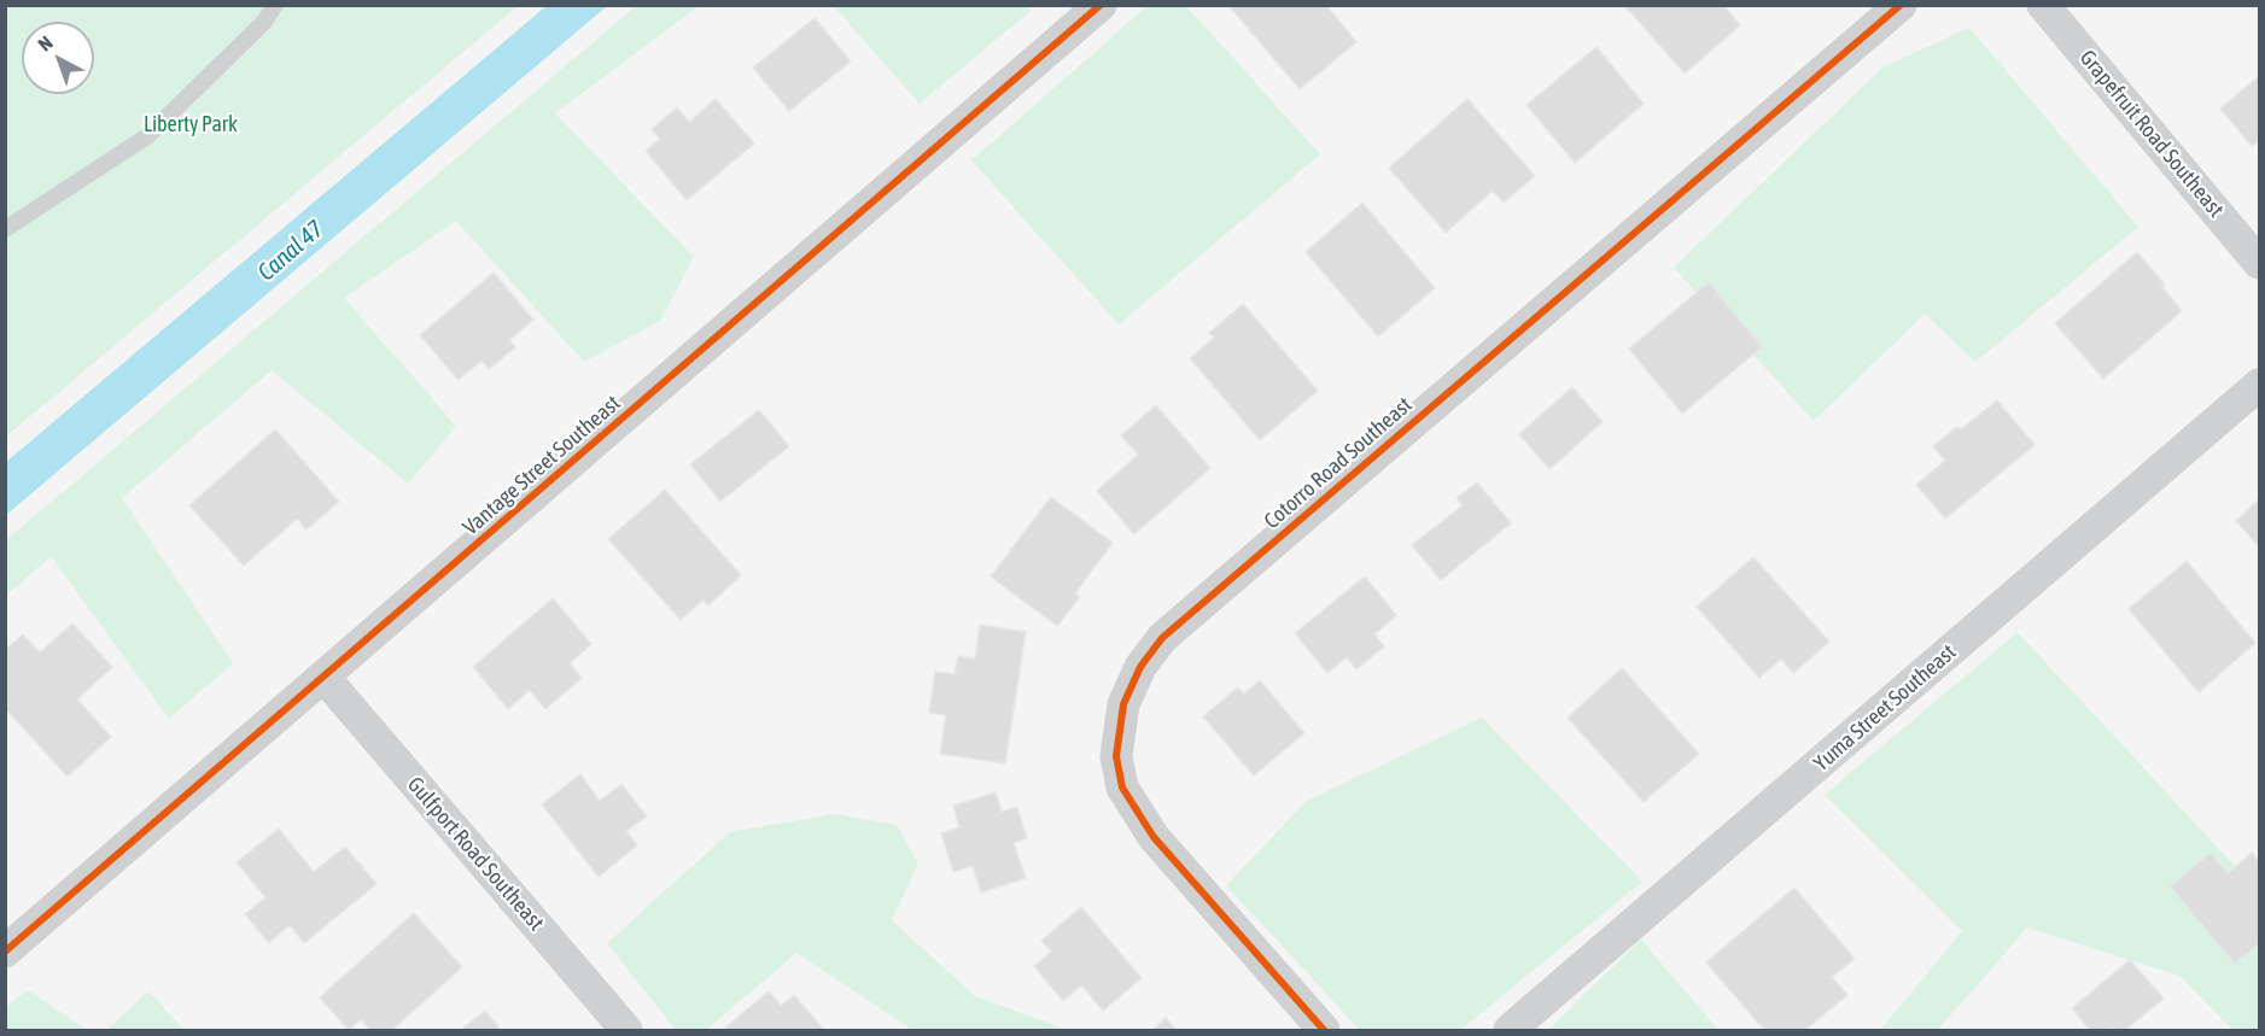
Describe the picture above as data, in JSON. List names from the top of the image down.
{
  "streets": {
    "street": [
      "Grapefruit Road Southeast",
      "Cotorro Road Southeast",
      "Vantage Street Southeast",
      "Yuma Street Southeast",
      "Gulfport Road Southeast"
    ]
  },
  "crossings": [
    ["Vantage Street Southeast", "Gulfport Road Southeast"]
  ],
  "water": ["Canal 47"],
  "parks": ["Liberty Park"],
  "north": "top left"
}
